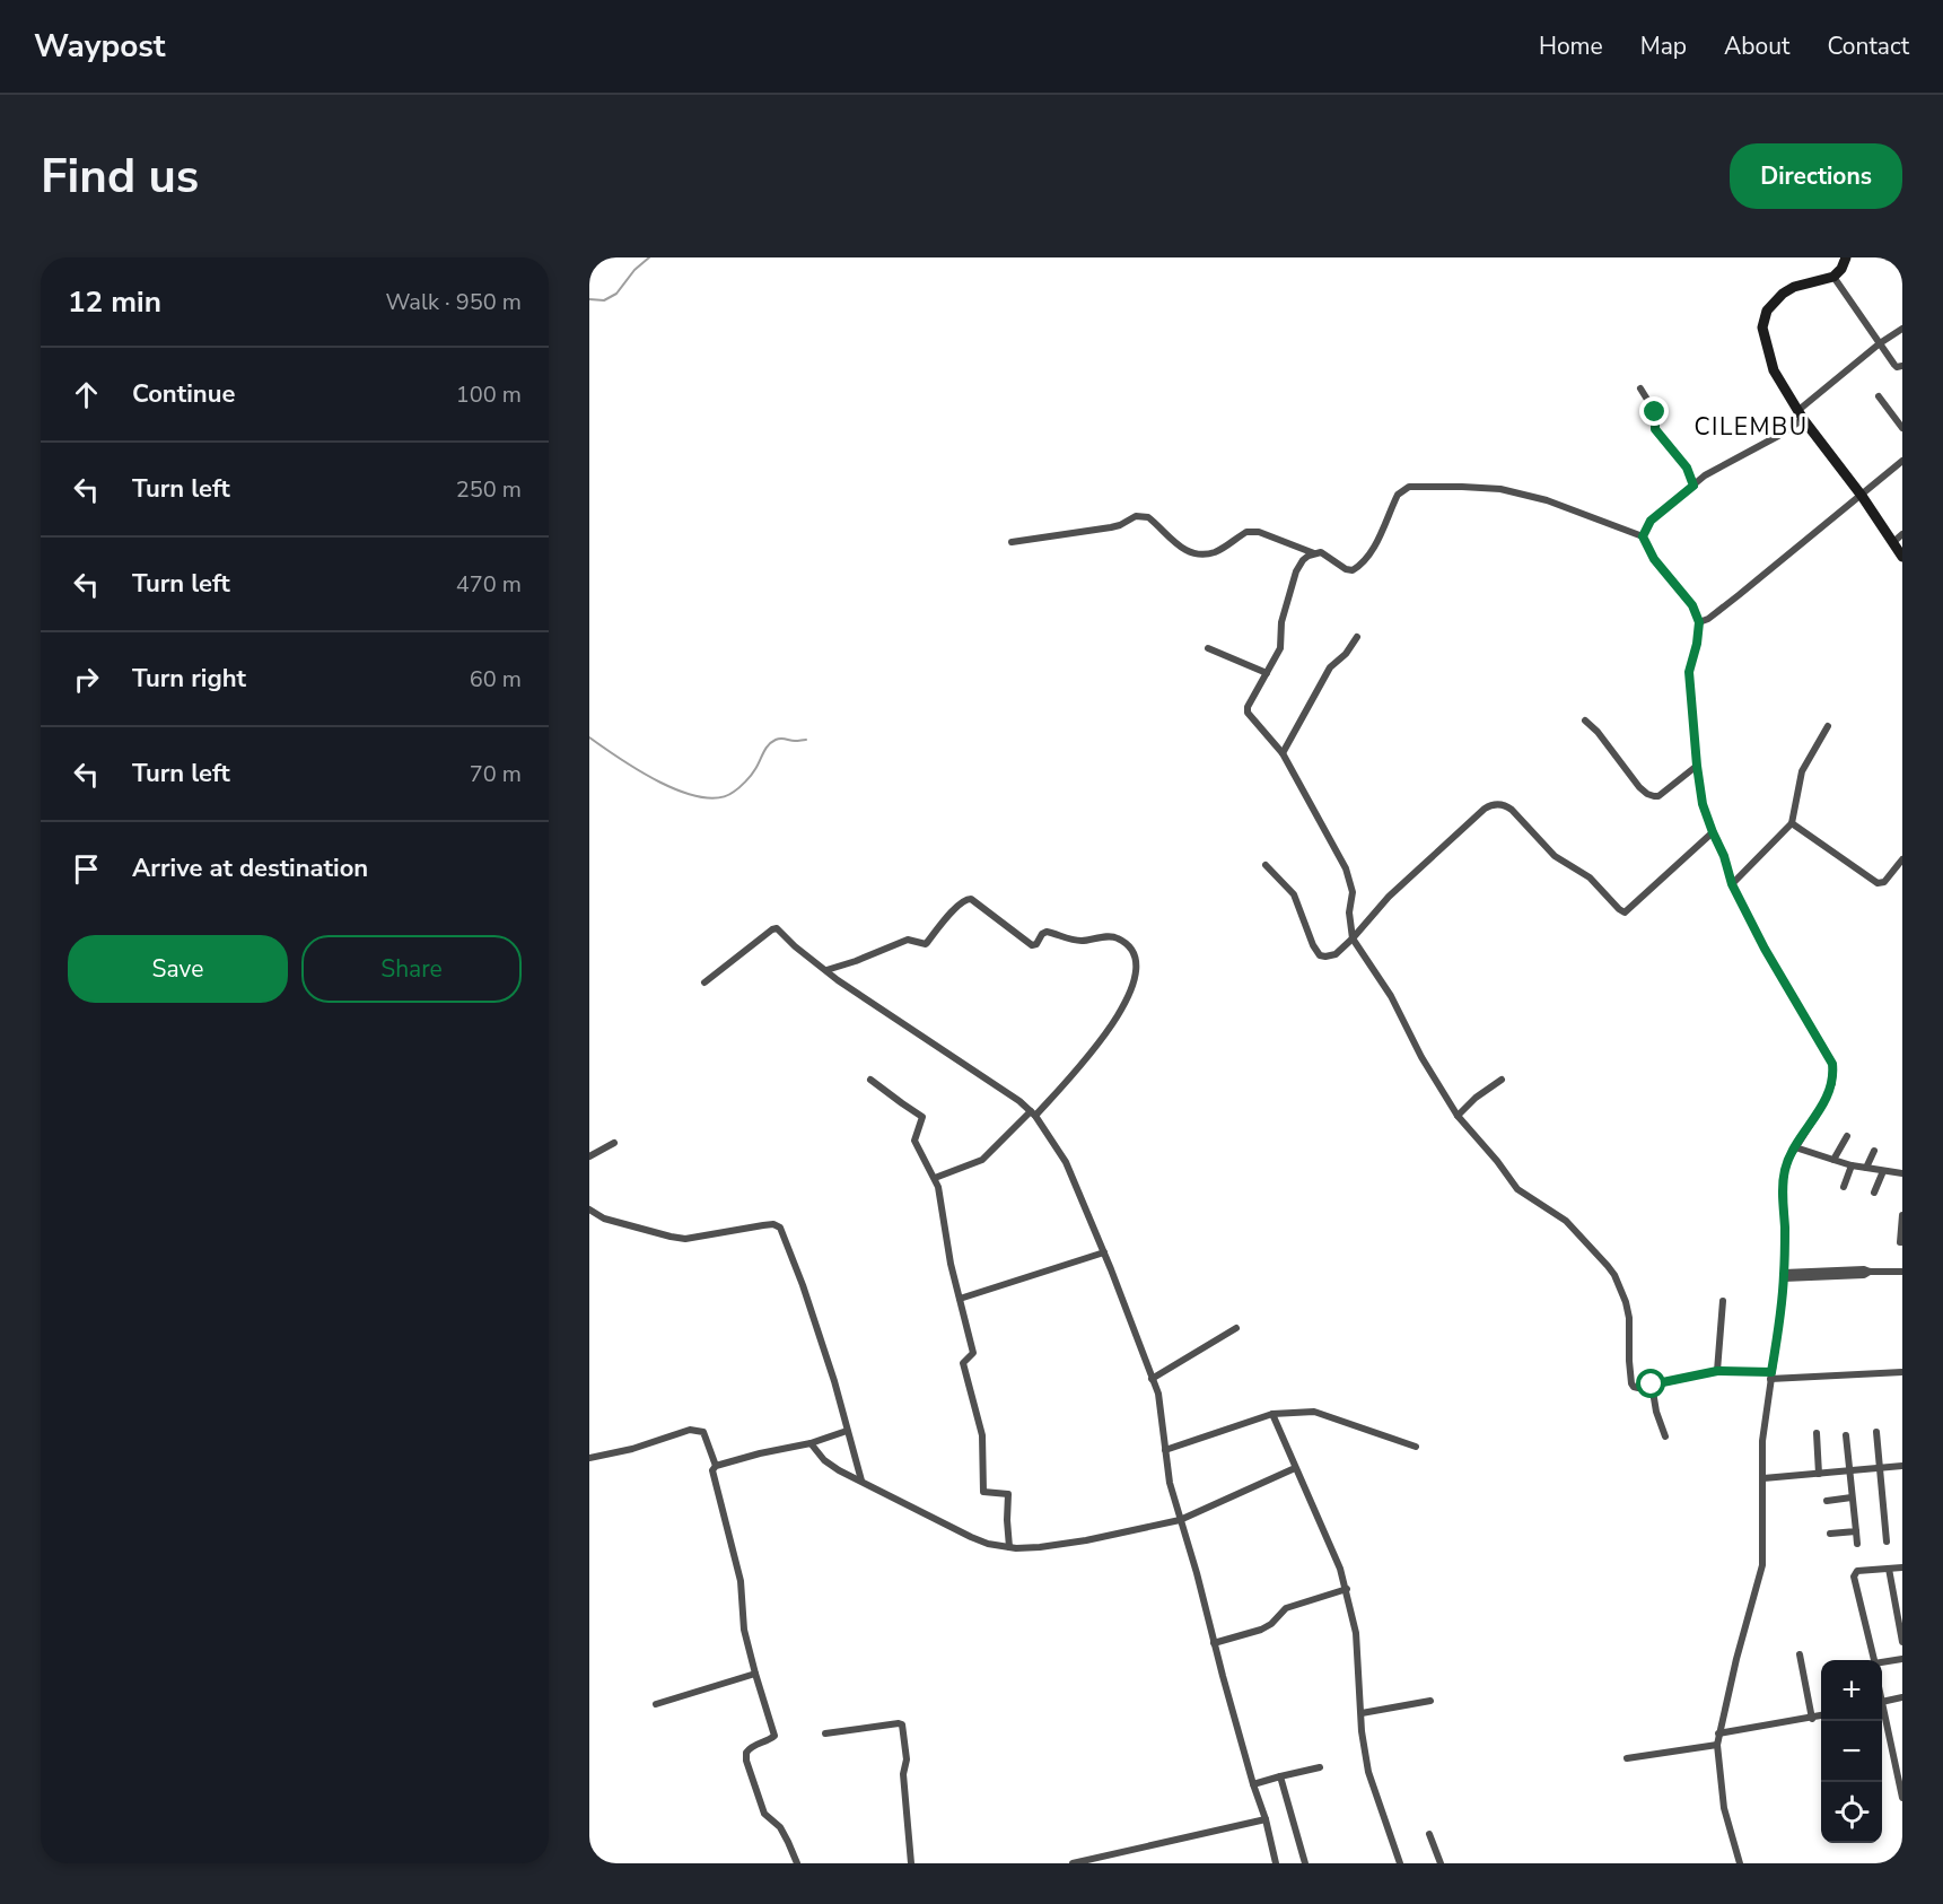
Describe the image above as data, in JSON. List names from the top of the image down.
{
  "districts": ["CILEMBU"],
  "page": {
    "header": "Waypost",
    "nav": [
      "Home",
      "Map",
      "About",
      "Contact"
    ],
    "buttons": [
      "Directions",
      ["Save", "Share"]
    ],
    "title": "Find us",
    "heading": ["12 min", "Walk · 950 m"],
    "list": [
      ["Continue", "100 m"],
      ["Turn left", "250 m"],
      ["Turn left", "470 m"],
      ["Turn right", "60 m"],
      ["Turn left", "70 m"],
      "Arrive at destination"
    ],
    "map_buttons": ["+", "−"]
  }
}
